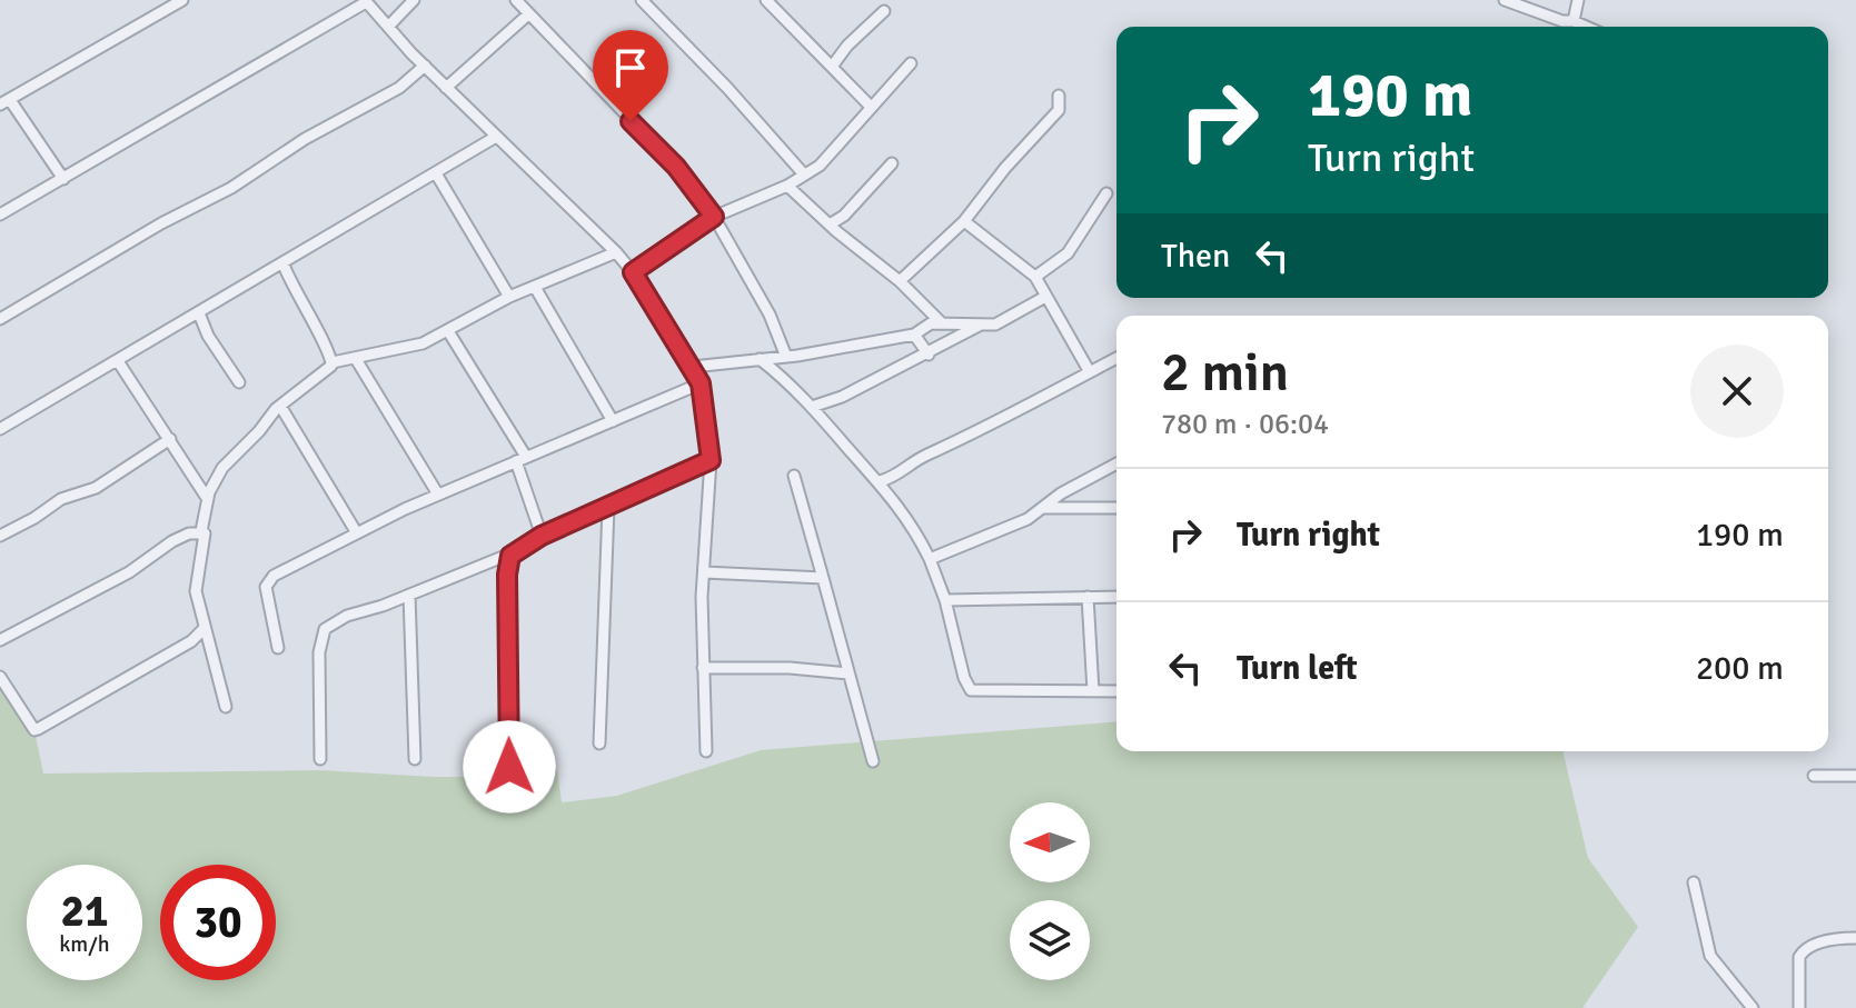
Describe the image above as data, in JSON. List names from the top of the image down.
{
  "north": "left",
  "page": {
    "turn": ["190 m", "Turn right"],
    "then": "Then",
    "heading": ["2 min", "780 m · 06:04"],
    "list": [
      {
        "name": "Turn right",
        "value": "190 m"
      },
      {
        "name": "Turn left",
        "value": "200 m"
      }
    ],
    "speed": "21 km/h",
    "limit": "30"
  }
}
